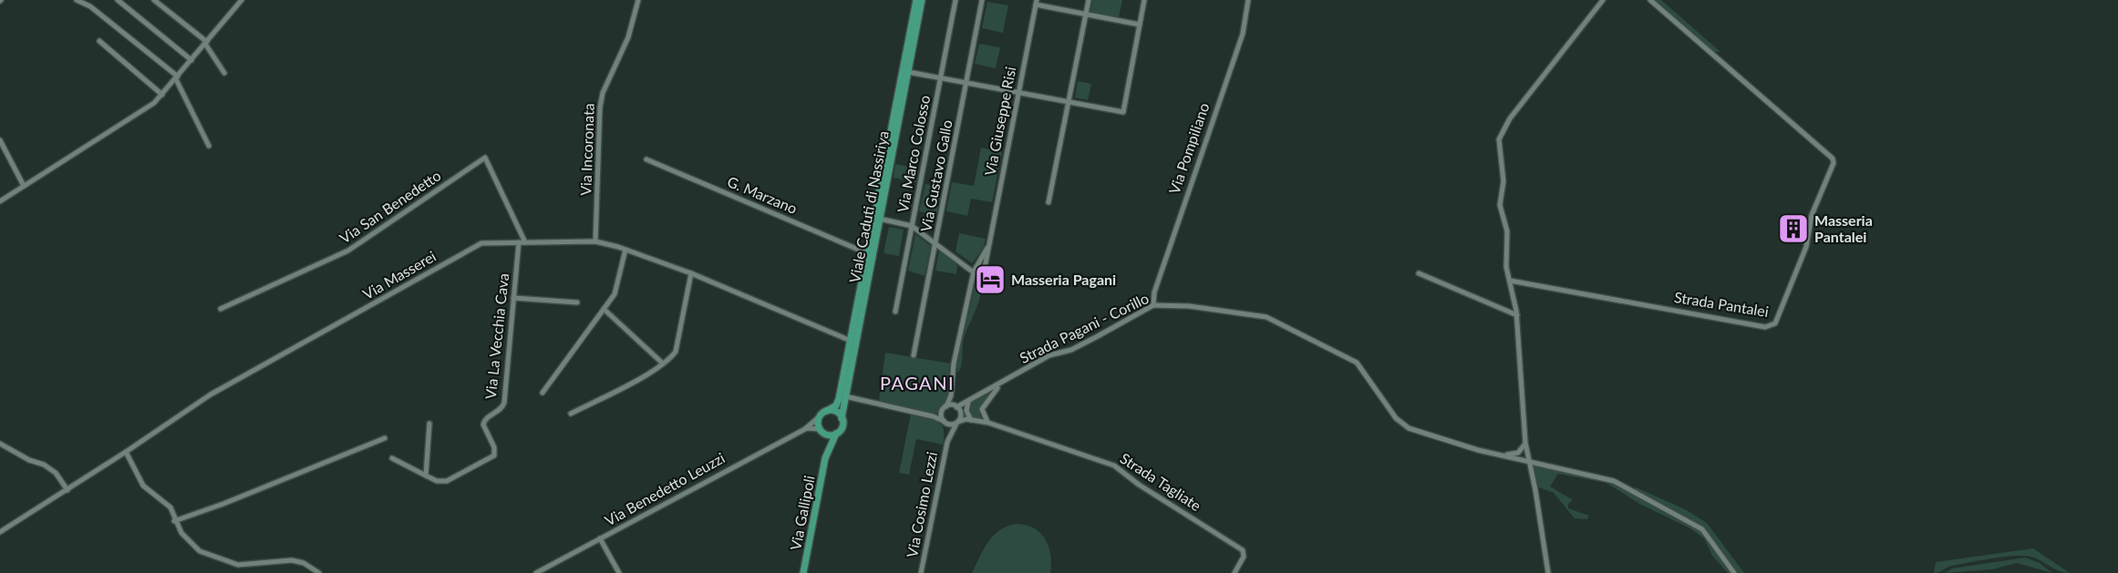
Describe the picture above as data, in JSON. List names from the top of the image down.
{
  "streets": {
    "main road": ["Viale Caduti di Nassiriya", "Via Gallipoli"],
    "street": [
      "Via Giuseppe Risi",
      "Via Pompiliano",
      "Via Incoronata",
      "Via Marco Colosso",
      "Via Gustavo Gallo",
      "G. Marzano",
      "Via San Benedetto",
      "Via Masserei",
      "Strada Pantalei",
      "Strada Pagani - Corillo",
      "Via La Vecchia Cava",
      "Strada Tagliate",
      "Via Benedetto Leuzzi",
      "Via Cosimo Lezzi"
    ]
  },
  "crossings": [
    ["Via Giuseppe Risi", "Strada Pagani - Corillo"],
    ["Via Giuseppe Risi", "Strada Tagliate"],
    ["Via Giuseppe Risi", "Via Cosimo Lezzi"],
    ["Via Pompiliano", "Strada Pagani - Corillo"],
    ["Via Incoronata", "Via Masserei"],
    ["G. Marzano", "Viale Caduti di Nassiriya"],
    ["Via San Benedetto", "Via Masserei"],
    ["Viale Caduti di Nassiriya", "Via Masserei"],
    ["Viale Caduti di Nassiriya", "Via Benedetto Leuzzi"],
    ["Viale Caduti di Nassiriya", "Via Gallipoli"],
    ["Via Masserei", "Via La Vecchia Cava"],
    ["Strada Pagani - Corillo", "Strada Tagliate"],
    ["Strada Pagani - Corillo", "Via Cosimo Lezzi"],
    ["Strada Tagliate", "Via Cosimo Lezzi"],
    ["Via Benedetto Leuzzi", "Via Gallipoli"]
  ],
  "districts": ["PAGANI"],
  "places": {
    "building": ["Masseria Pantalei"],
    "hotel": ["Masseria Pagani"]
  }
}
